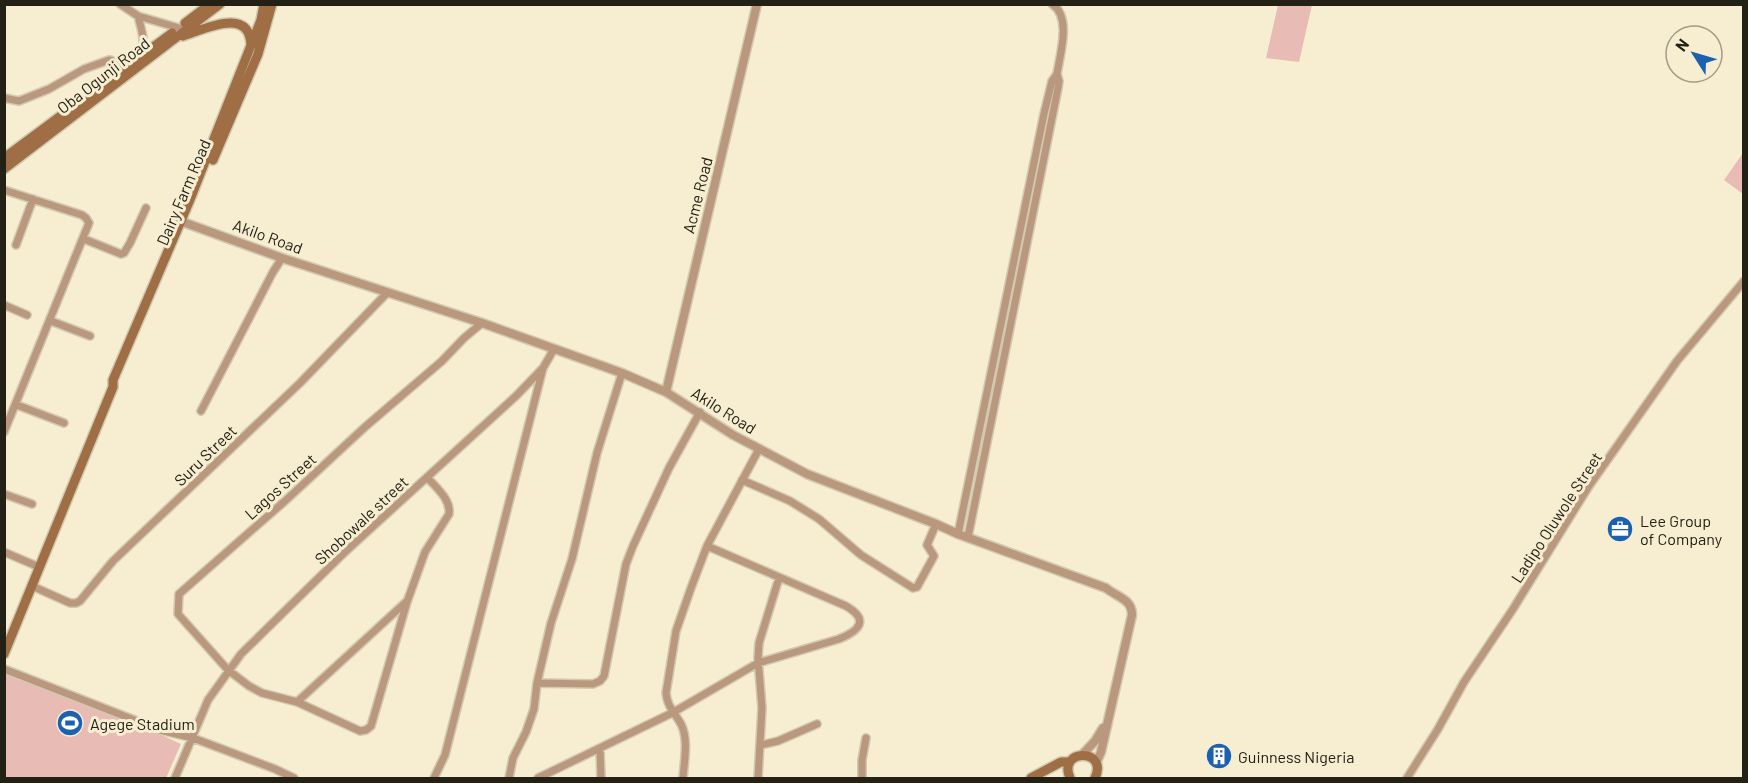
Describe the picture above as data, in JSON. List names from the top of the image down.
{
  "streets": {
    "main road": ["Oba Ogunji Road", "Dairy Farm Road"],
    "street": [
      "Acme Road",
      "Akilo Road",
      "Suru Street",
      "Lagos Street",
      "Ladipo Oluwole Street",
      "Shobowale street"
    ]
  },
  "crossings": [
    ["Dairy Farm Road", "Akilo Road"],
    ["Dairy Farm Road", "Suru Street"],
    ["Acme Road", "Akilo Road"],
    ["Akilo Road", "Suru Street"],
    ["Akilo Road", "Lagos Street"],
    ["Lagos Street", "Shobowale street"]
  ],
  "places": {
    "office": ["Lee Group of Company"],
    "sports": ["Agege Stadium"],
    "building": ["Guinness Nigeria"]
  },
  "north": "top left"
}
